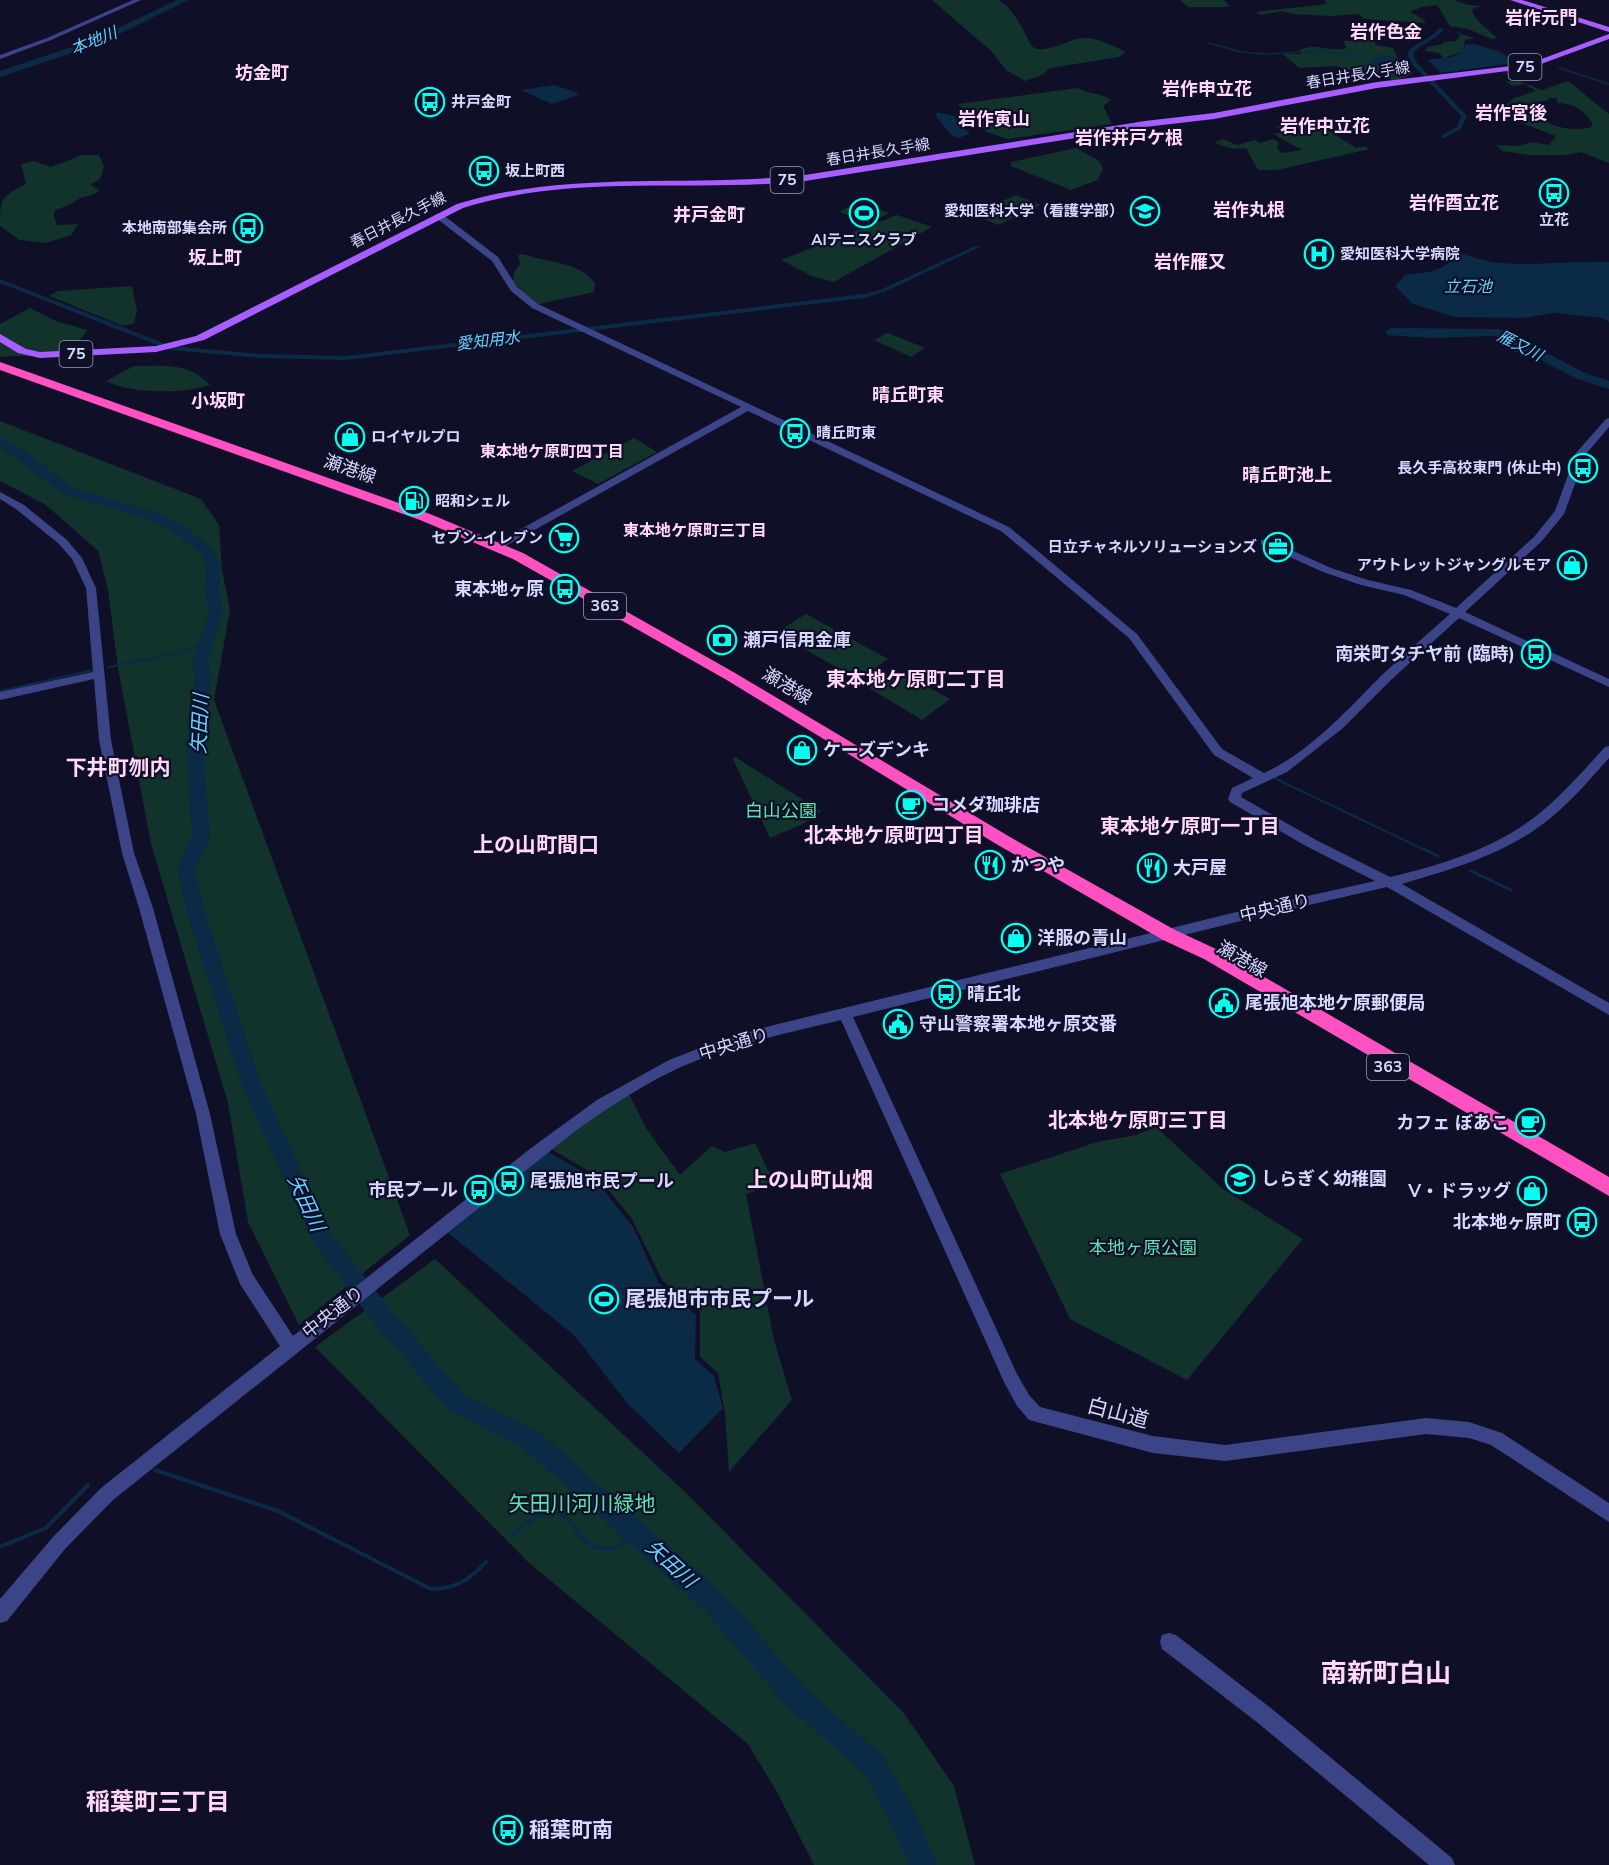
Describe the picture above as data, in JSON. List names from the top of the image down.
{
  "streets": {
    "highway": ["瀬港線", "363"],
    "main road": ["75", "春日井長久手線"],
    "street": ["中央通り", "白山道"]
  },
  "crossings": [
    ["瀬港線", "中央通り"],
    ["中央通り", "白山道"]
  ],
  "districts": [
    "岩作元門",
    "岩作色金",
    "坊金町",
    "岩作申立花",
    "岩作宮後",
    "岩作寅山",
    "岩作中立花",
    "岩作井戸ケ根",
    "岩作酉立花",
    "岩作丸根",
    "井戸金町",
    "坂上町",
    "岩作雁又",
    "晴丘町東",
    "小坂町",
    "東本地ケ原町四丁目",
    "晴丘町池上",
    "東本地ケ原町三丁目",
    "東本地ケ原町二丁目",
    "下井町刎内",
    "東本地ケ原町一丁目",
    "北本地ケ原町四丁目",
    "上の山町間口",
    "北本地ケ原町三丁目",
    "上の山町山畑",
    "南新町白山",
    "稲葉町三丁目"
  ],
  "water": [
    "本地川",
    "立石池",
    "愛知用水",
    "雁又川",
    "矢田川"
  ],
  "parks": ["白山公園", "本地ヶ原公園", "矢田川河川緑地"],
  "places": {
    "bus stop": [
      "井戸金町",
      "坂上町西",
      "立花",
      "本地南部集会所",
      "晴丘町東",
      "長久手高校東門 (休止中)",
      "東本地ヶ原",
      "南栄町タチヤ前 (臨時)",
      "晴丘北",
      "尾張旭市民プール",
      "市民プール",
      "北本地ヶ原町",
      "稲葉町南"
    ],
    "school or university": ["愛知医科大学（看護学部）", "しらぎく幼稚園"],
    "sports": ["AIテニスクラブ", "尾張旭市市民プール"],
    "hospital": ["愛知医科大学病院"],
    "shop": [
      "ロイヤルプロ",
      "アウトレットジャングルモア",
      "ケーズデンキ",
      "洋服の青山",
      "V・ドラッグ"
    ],
    "fuel station": ["昭和シェル"],
    "supermarket": ["セブン-イレブン"],
    "office": ["日立チャネルソリューションズ"],
    "bank": ["瀬戸信用金庫"],
    "cafe": ["コメダ珈琲店", "カフェ ぼあこ"],
    "restaurant": ["かつや", "大戸屋"],
    "public building": ["尾張旭本地ケ原郵便局", "守山警察署本地ヶ原交番"]
  }
}
